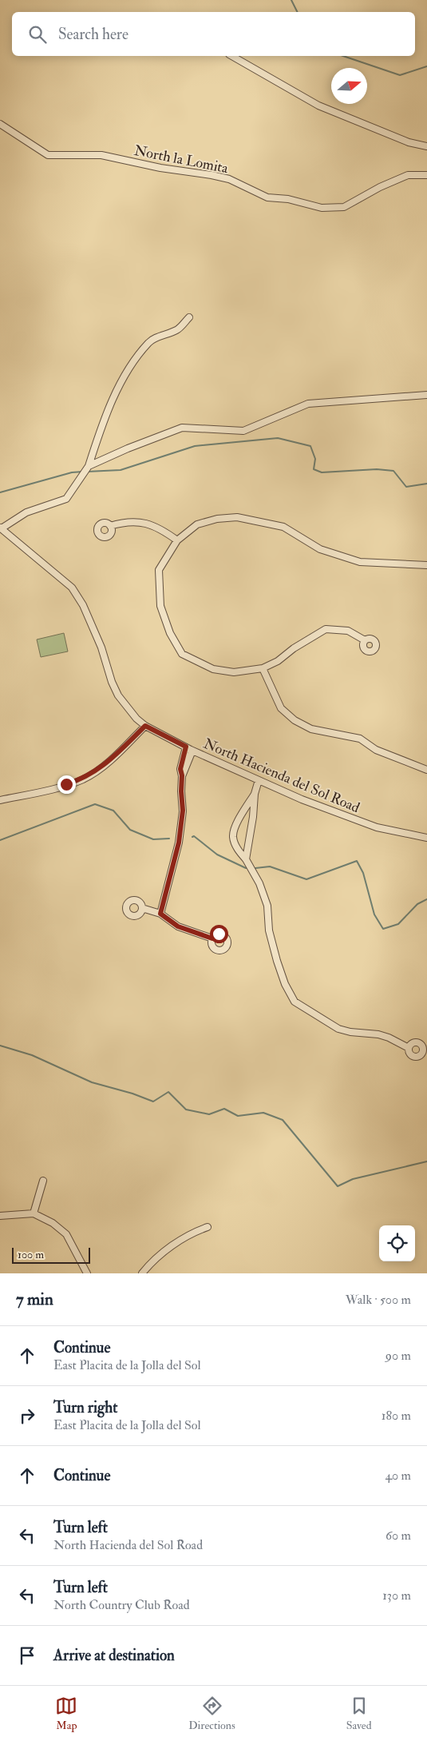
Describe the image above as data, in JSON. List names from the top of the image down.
{
  "streets": {
    "street": ["North la Lomita", "North Hacienda del Sol Road"]
  },
  "scale_bar": "100 m",
  "north": "right",
  "page": {
    "search": "Search here",
    "scale": "100 m",
    "heading": ["7 min", "Walk · 500 m"],
    "list": [
      ["Continue", "East Placita de la Jolla del Sol", "90 m"],
      ["Turn right", "East Placita de la Jolla del Sol", "180 m"],
      ["Continue", "40 m"],
      ["Turn left", "North Hacienda del Sol Road", "60 m"],
      ["Turn left", "North Country Club Road", "130 m"],
      "Arrive at destination"
    ],
    "nav": ["Map", "Directions", "Saved"]
  }
}
